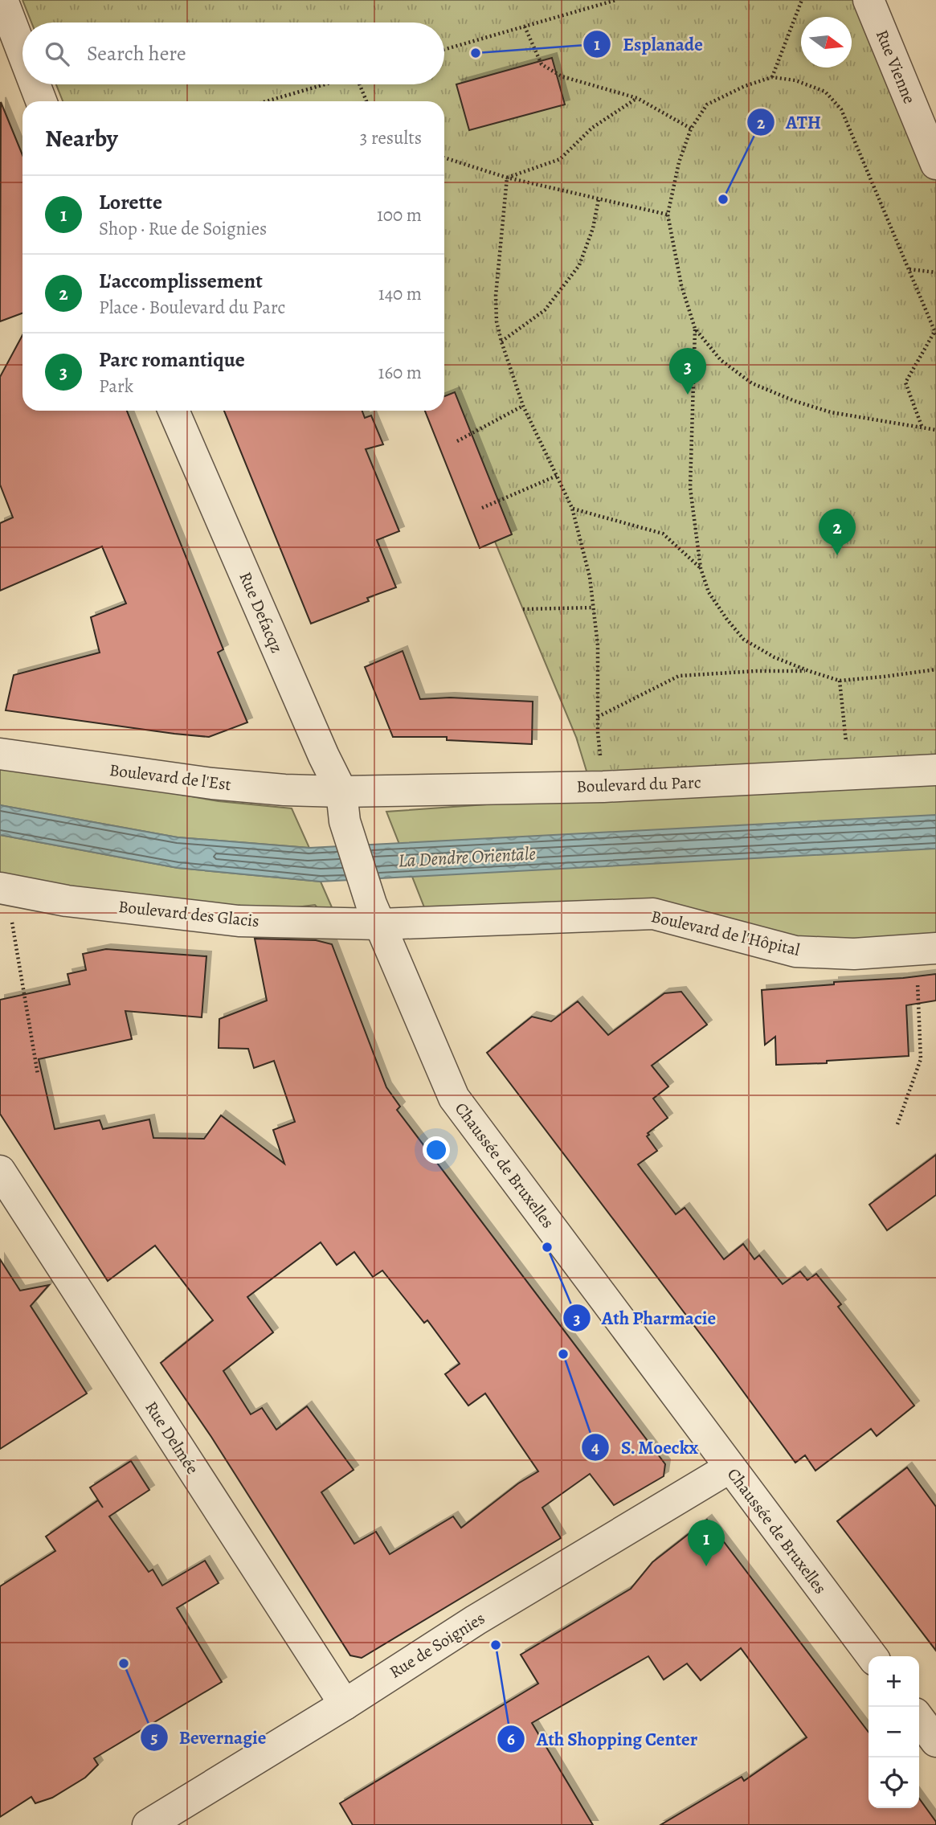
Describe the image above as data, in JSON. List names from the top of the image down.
{
  "streets": {
    "street": [
      "Rue Vienne",
      "Rue Defacqz",
      "Boulevard de l'Est",
      "Boulevard du Parc",
      "Boulevard des Glacis",
      "Boulevard de l'Hôpital",
      "Chaussée de Bruxelles",
      "Rue Delmée",
      "Rue de Soignies"
    ]
  },
  "crossings": [
    ["Rue Defacqz", "Boulevard de l'Est"],
    ["Rue Defacqz", "Boulevard du Parc"],
    ["Rue Defacqz", "Chaussée de Bruxelles"],
    ["Boulevard de l'Est", "Boulevard du Parc"],
    ["Boulevard de l'Est", "Chaussée de Bruxelles"],
    ["Boulevard du Parc", "Chaussée de Bruxelles"],
    ["Boulevard des Glacis", "Boulevard de l'Hôpital"],
    ["Boulevard des Glacis", "Chaussée de Bruxelles"],
    ["Boulevard de l'Hôpital", "Chaussée de Bruxelles"],
    ["Chaussée de Bruxelles", "Rue de Soignies"],
    ["Rue Delmée", "Rue de Soignies"]
  ],
  "water": ["La Dendre Orientale"],
  "places": [
    "Esplanade",
    "ATH",
    "Ath Pharmacie",
    "S. Moeckx",
    "Ath Shopping Center",
    "Bevernagie"
  ],
  "north": "right",
  "page": {
    "search": "Search here",
    "heading": ["Nearby", "3 results"],
    "list": [
      {
        "mark": "1",
        "name": "Lorette",
        "note": "Shop · Rue de Soignies",
        "value": "100 m"
      },
      {
        "mark": "2",
        "name": "L'accomplissement",
        "note": "Place · Boulevard du Parc",
        "value": "140 m"
      },
      {
        "mark": "3",
        "name": "Parc romantique",
        "note": "Park",
        "value": "160 m"
      }
    ],
    "pins": ["3", "2", "1"],
    "map_buttons": ["+", "−"]
  }
}
